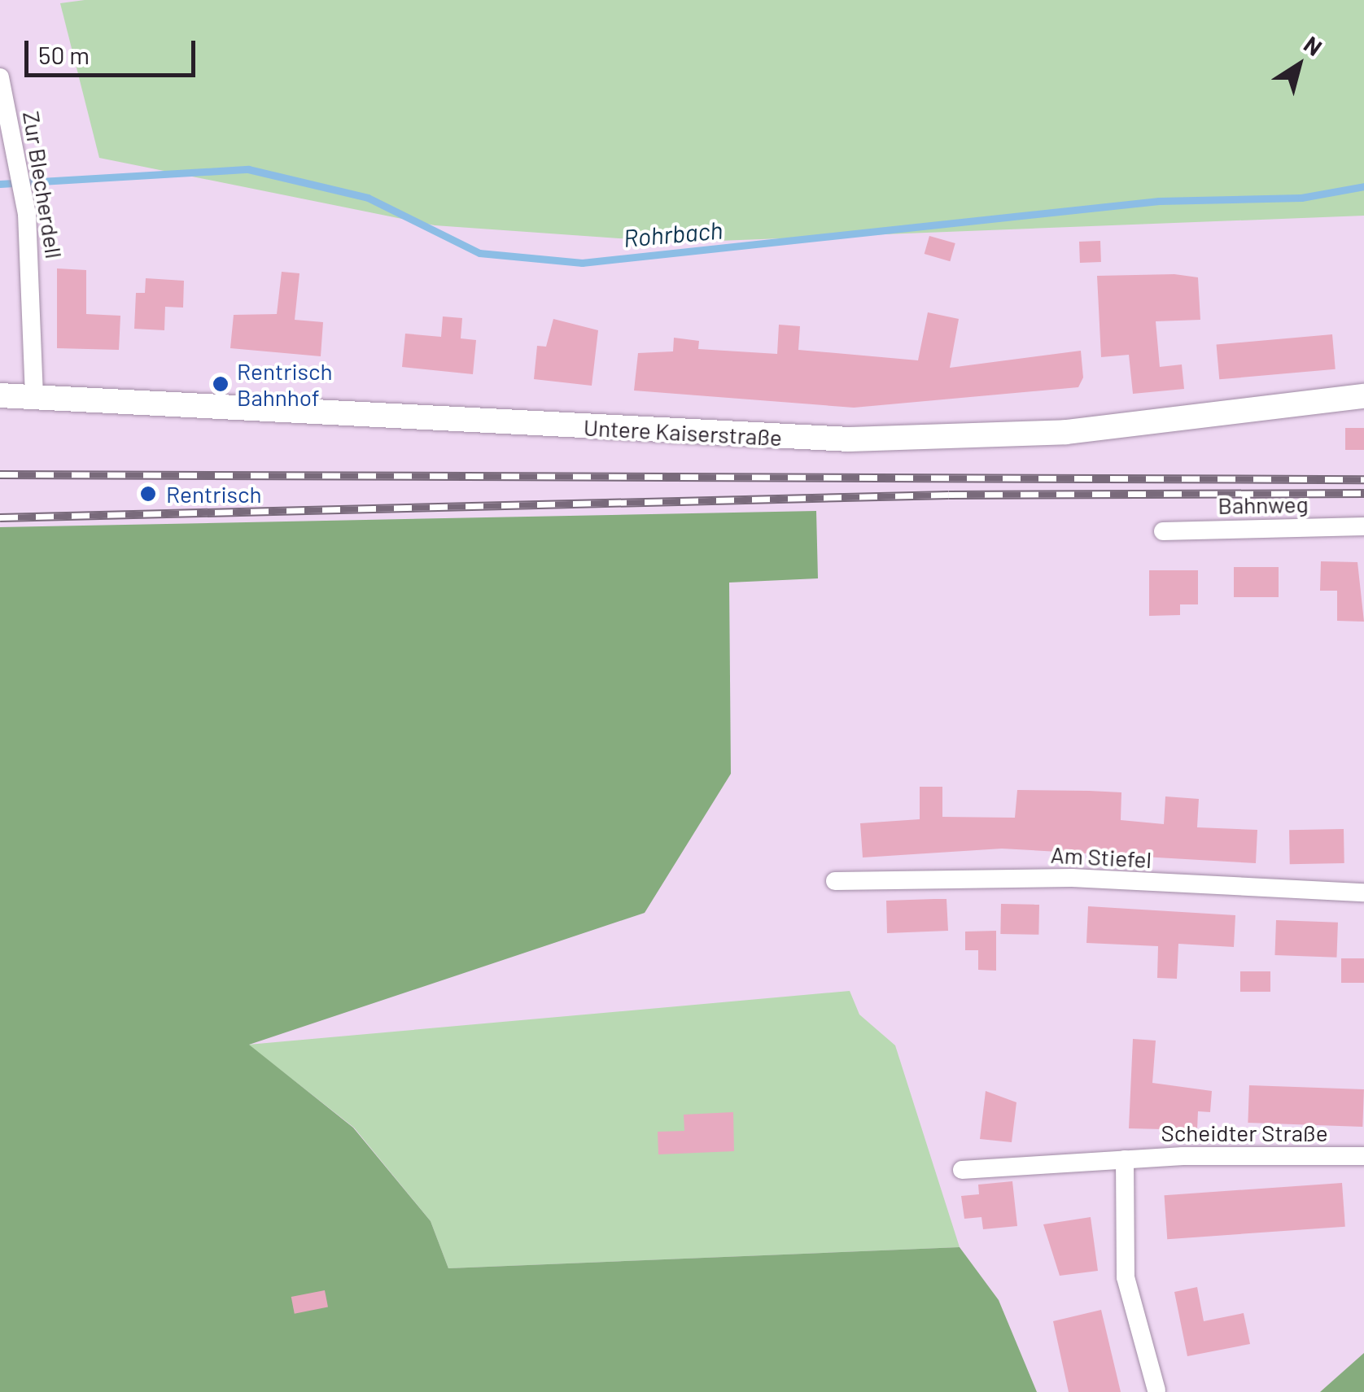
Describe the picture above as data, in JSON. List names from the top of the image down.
{
  "streets": {
    "main road": ["Untere Kaiserstraße"],
    "street": [
      "Zur Blecherdell",
      "Bahnweg",
      "Am Stiefel",
      "Scheidter Straße"
    ]
  },
  "crossings": [
    ["Zur Blecherdell", "Untere Kaiserstraße"]
  ],
  "water": ["Rohrbach"],
  "places": ["Rentrisch Bahnhof", "Rentrisch"],
  "scale_bar": "50 m",
  "north": "top right"
}
